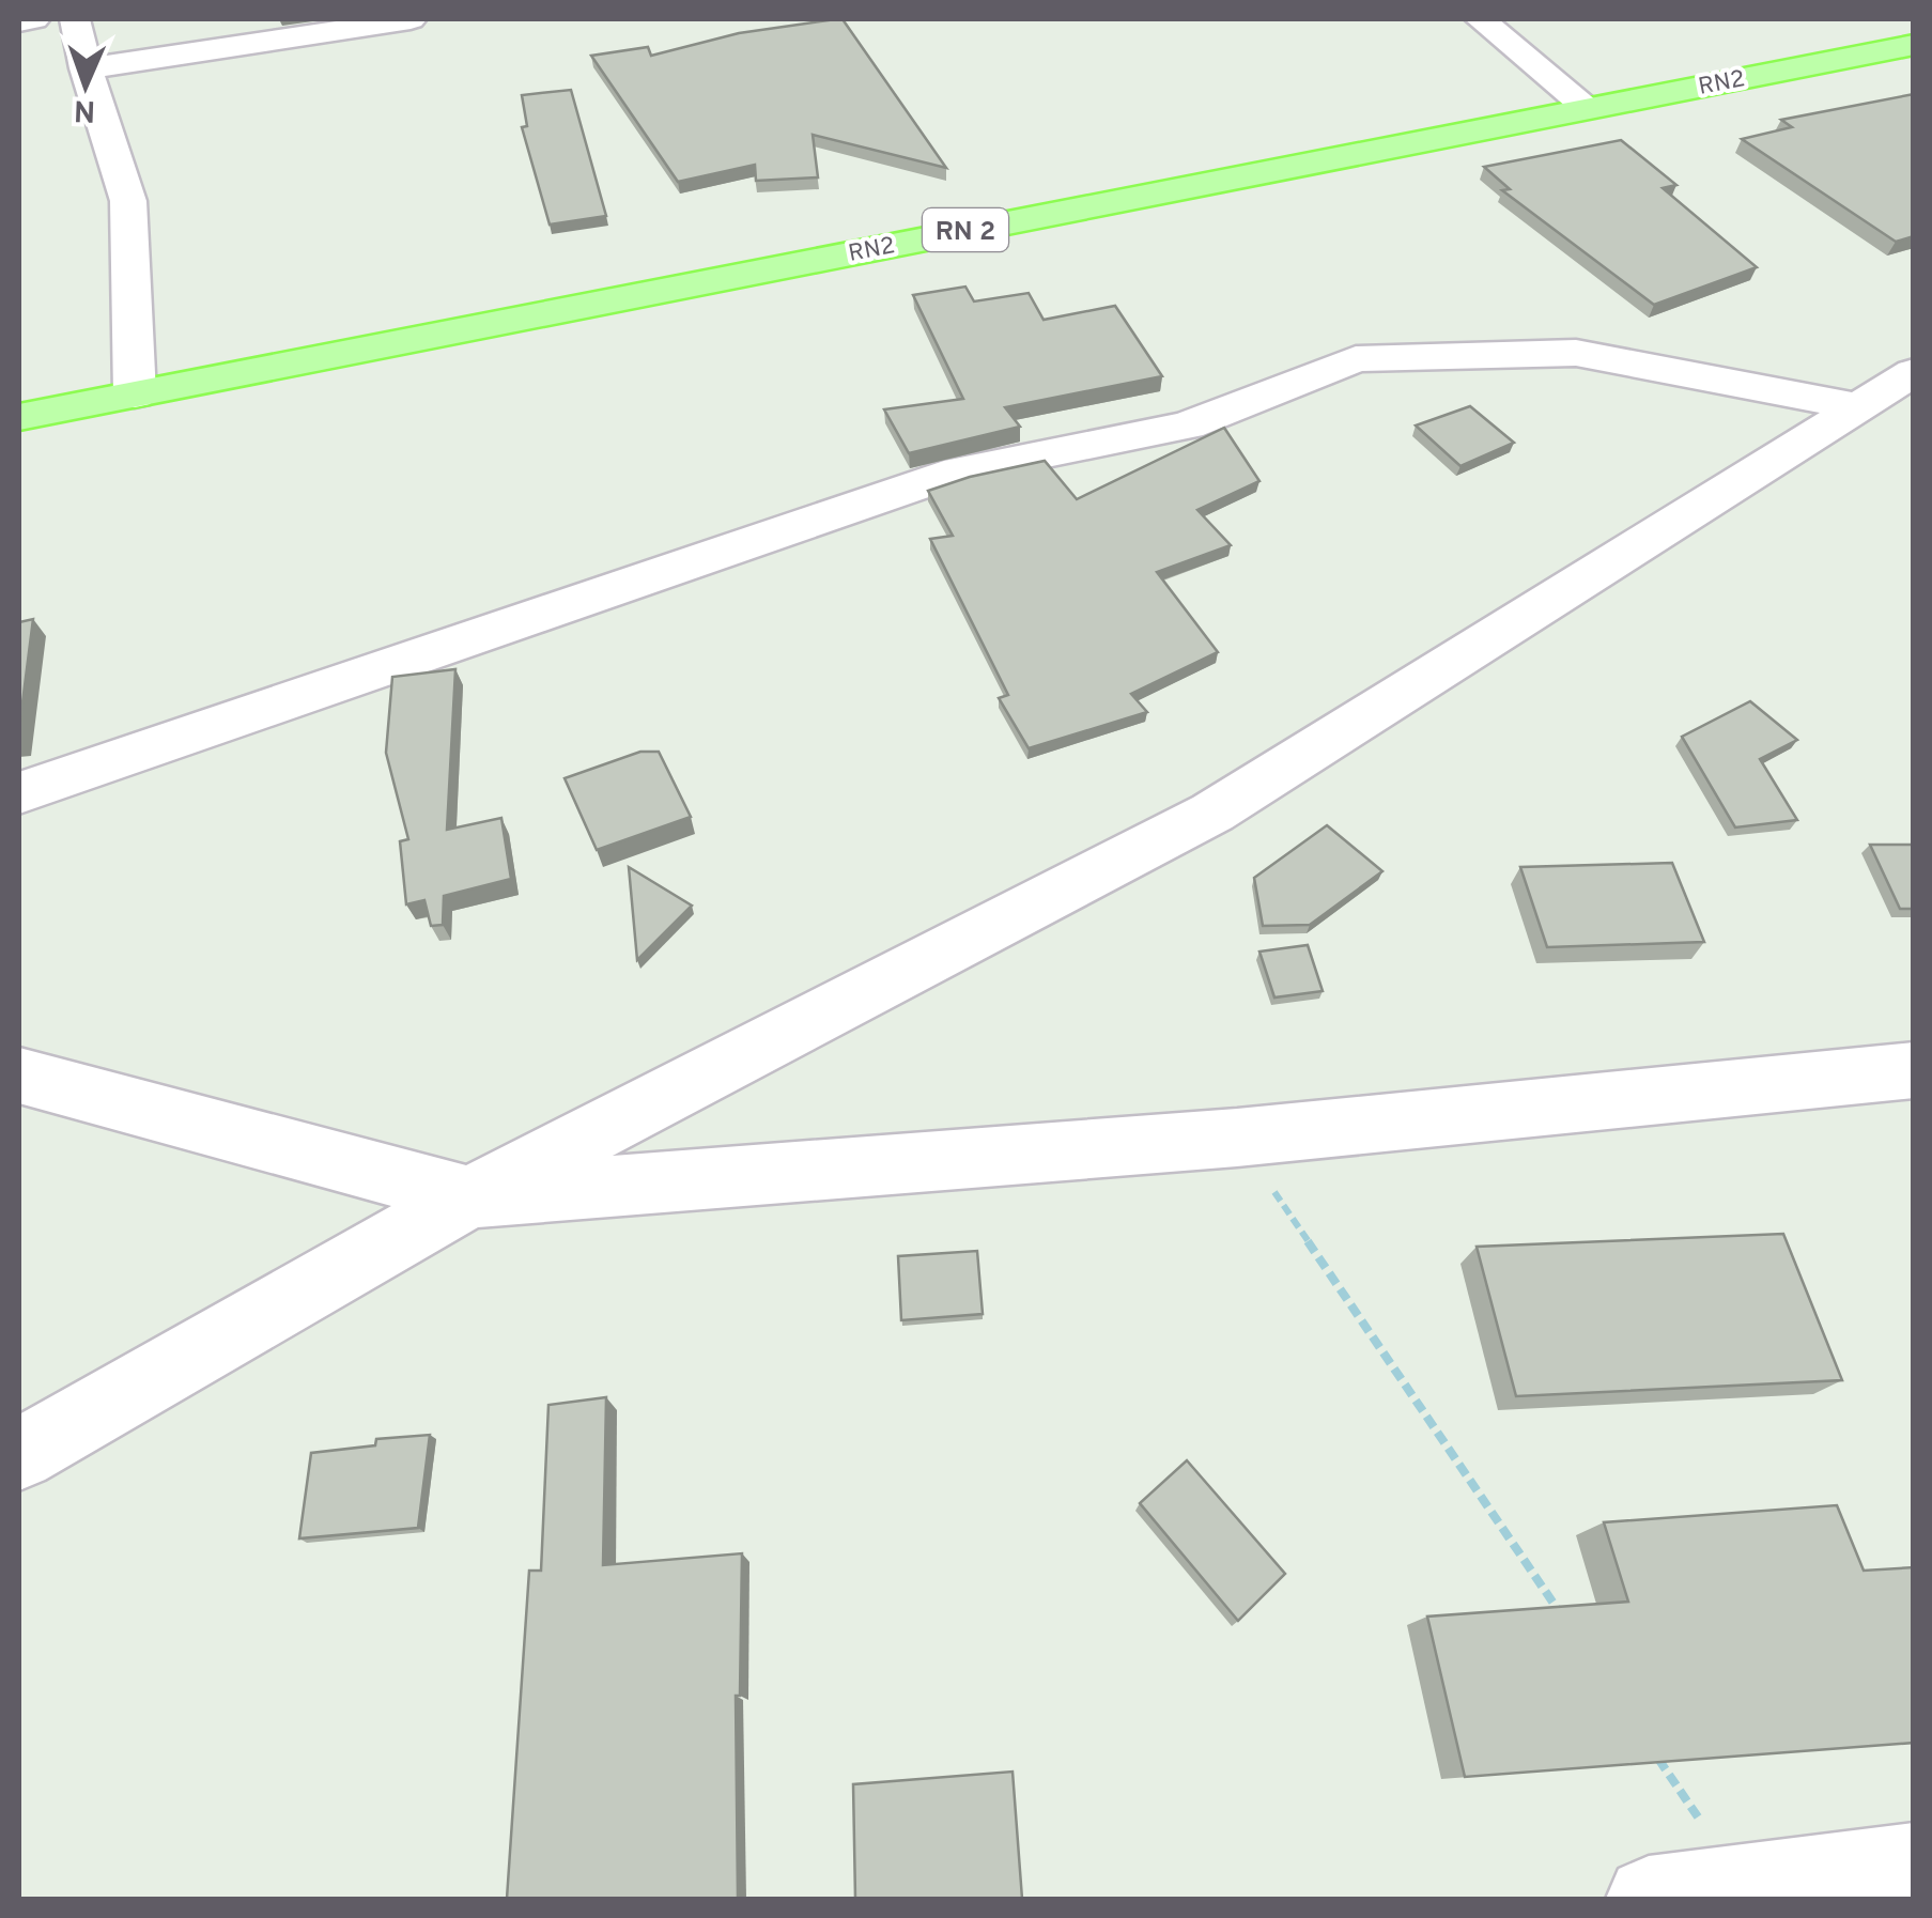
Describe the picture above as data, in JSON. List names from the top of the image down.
{
  "streets": {
    "main road": ["RN2", "RN 2"]
  },
  "north": "bottom"
}
